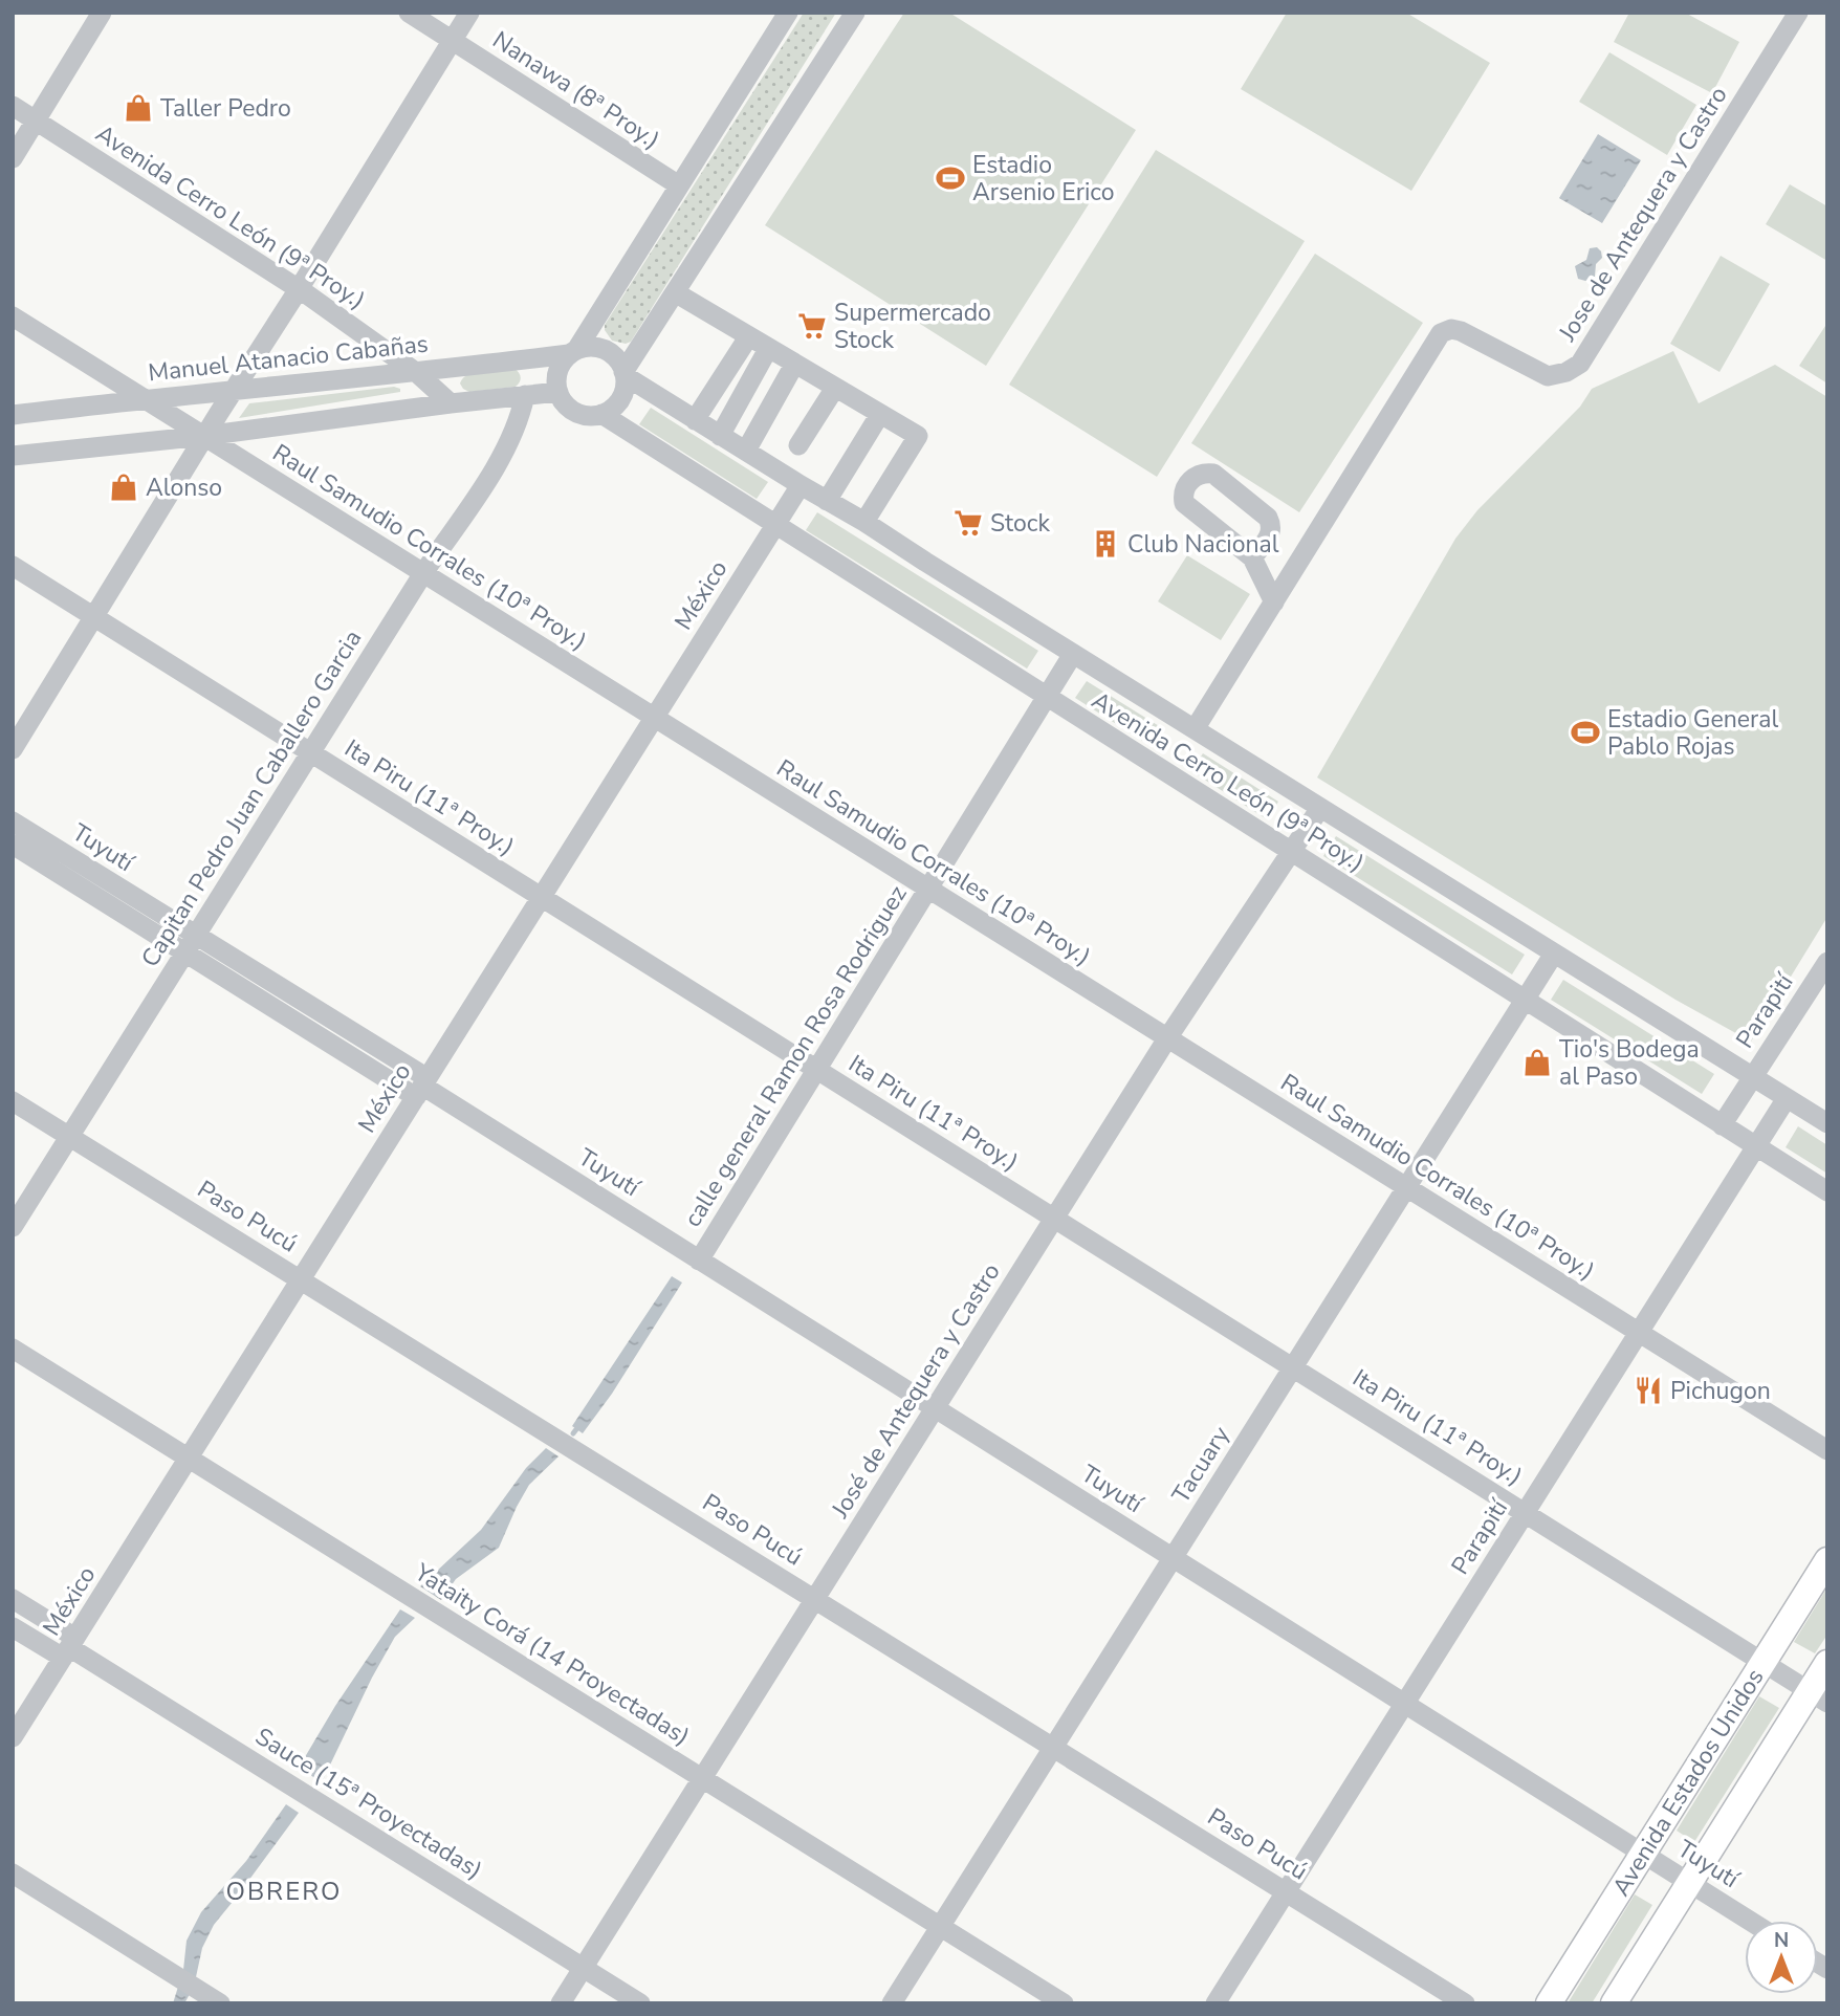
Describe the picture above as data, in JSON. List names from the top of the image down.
{
  "streets": {
    "main road": ["Avenida Estados Unidos"],
    "street": [
      "Nanawa (8ª Proy.)",
      "Jose de Antequera y Castro",
      "Avenida Cerro León (9ª Proy.)",
      "Manuel Atanacio Cabañas",
      "Raul Samudio Corrales (10ª Proy.)",
      "México",
      "Ita Piru (11ª Proy.)",
      "Capitan Pedro Juan Caballero Garcia",
      "Tuyutí",
      "Parapití",
      "calle general Ramon Rosa Rodriguez",
      "Paso Pucú",
      "José de Antequera y Castro",
      "Tacuary",
      "Yataity Corá (14 Proyectadas)",
      "Sauce (15ª Proyectadas)"
    ]
  },
  "crossings": [
    ["Jose de Antequera y Castro", "Avenida Cerro León (9ª Proy.)"],
    ["Avenida Cerro León (9ª Proy.)", "Manuel Atanacio Cabañas"],
    ["Avenida Cerro León (9ª Proy.)", "México"],
    ["Avenida Cerro León (9ª Proy.)", "Parapití"],
    ["Avenida Cerro León (9ª Proy.)", "calle general Ramon Rosa Rodriguez"],
    ["Avenida Cerro León (9ª Proy.)", "José de Antequera y Castro"],
    ["Avenida Cerro León (9ª Proy.)", "Tacuary"],
    ["Manuel Atanacio Cabañas", "Raul Samudio Corrales (10ª Proy.)"],
    ["Raul Samudio Corrales (10ª Proy.)", "México"],
    ["Raul Samudio Corrales (10ª Proy.)", "Capitan Pedro Juan Caballero Garcia"],
    ["Raul Samudio Corrales (10ª Proy.)", "Parapití"],
    ["Raul Samudio Corrales (10ª Proy.)", "calle general Ramon Rosa Rodriguez"],
    ["Raul Samudio Corrales (10ª Proy.)", "José de Antequera y Castro"],
    ["Raul Samudio Corrales (10ª Proy.)", "Tacuary"],
    ["México", "Ita Piru (11ª Proy.)"],
    ["México", "Tuyutí"],
    ["México", "Paso Pucú"],
    ["México", "Yataity Corá (14 Proyectadas)"],
    ["México", "Sauce (15ª Proyectadas)"],
    ["Ita Piru (11ª Proy.)", "Capitan Pedro Juan Caballero Garcia"],
    ["Ita Piru (11ª Proy.)", "Parapití"],
    ["Ita Piru (11ª Proy.)", "calle general Ramon Rosa Rodriguez"],
    ["Ita Piru (11ª Proy.)", "José de Antequera y Castro"],
    ["Ita Piru (11ª Proy.)", "Tacuary"],
    ["Ita Piru (11ª Proy.)", "Avenida Estados Unidos"],
    ["Capitan Pedro Juan Caballero Garcia", "Tuyutí"],
    ["Capitan Pedro Juan Caballero Garcia", "Paso Pucú"],
    ["Tuyutí", "Parapití"],
    ["Tuyutí", "calle general Ramon Rosa Rodriguez"],
    ["Tuyutí", "José de Antequera y Castro"],
    ["Tuyutí", "Tacuary"],
    ["Tuyutí", "Avenida Estados Unidos"],
    ["Parapití", "Paso Pucú"],
    ["Paso Pucú", "José de Antequera y Castro"],
    ["Paso Pucú", "Tacuary"],
    ["José de Antequera y Castro", "Yataity Corá (14 Proyectadas)"],
    ["José de Antequera y Castro", "Sauce (15ª Proyectadas)"],
    ["Tacuary", "Yataity Corá (14 Proyectadas)"]
  ],
  "districts": ["OBRERO"],
  "places": {
    "shop": ["Taller Pedro", "Alonso", "Tio's Bodega al Paso"],
    "sports": ["Estadio Arsenio Erico", "Estadio General Pablo Rojas"],
    "supermarket": ["Supermercado Stock", "Stock"],
    "building": ["Club Nacional"],
    "restaurant": ["Pichugon"]
  },
  "north": "top"
}
